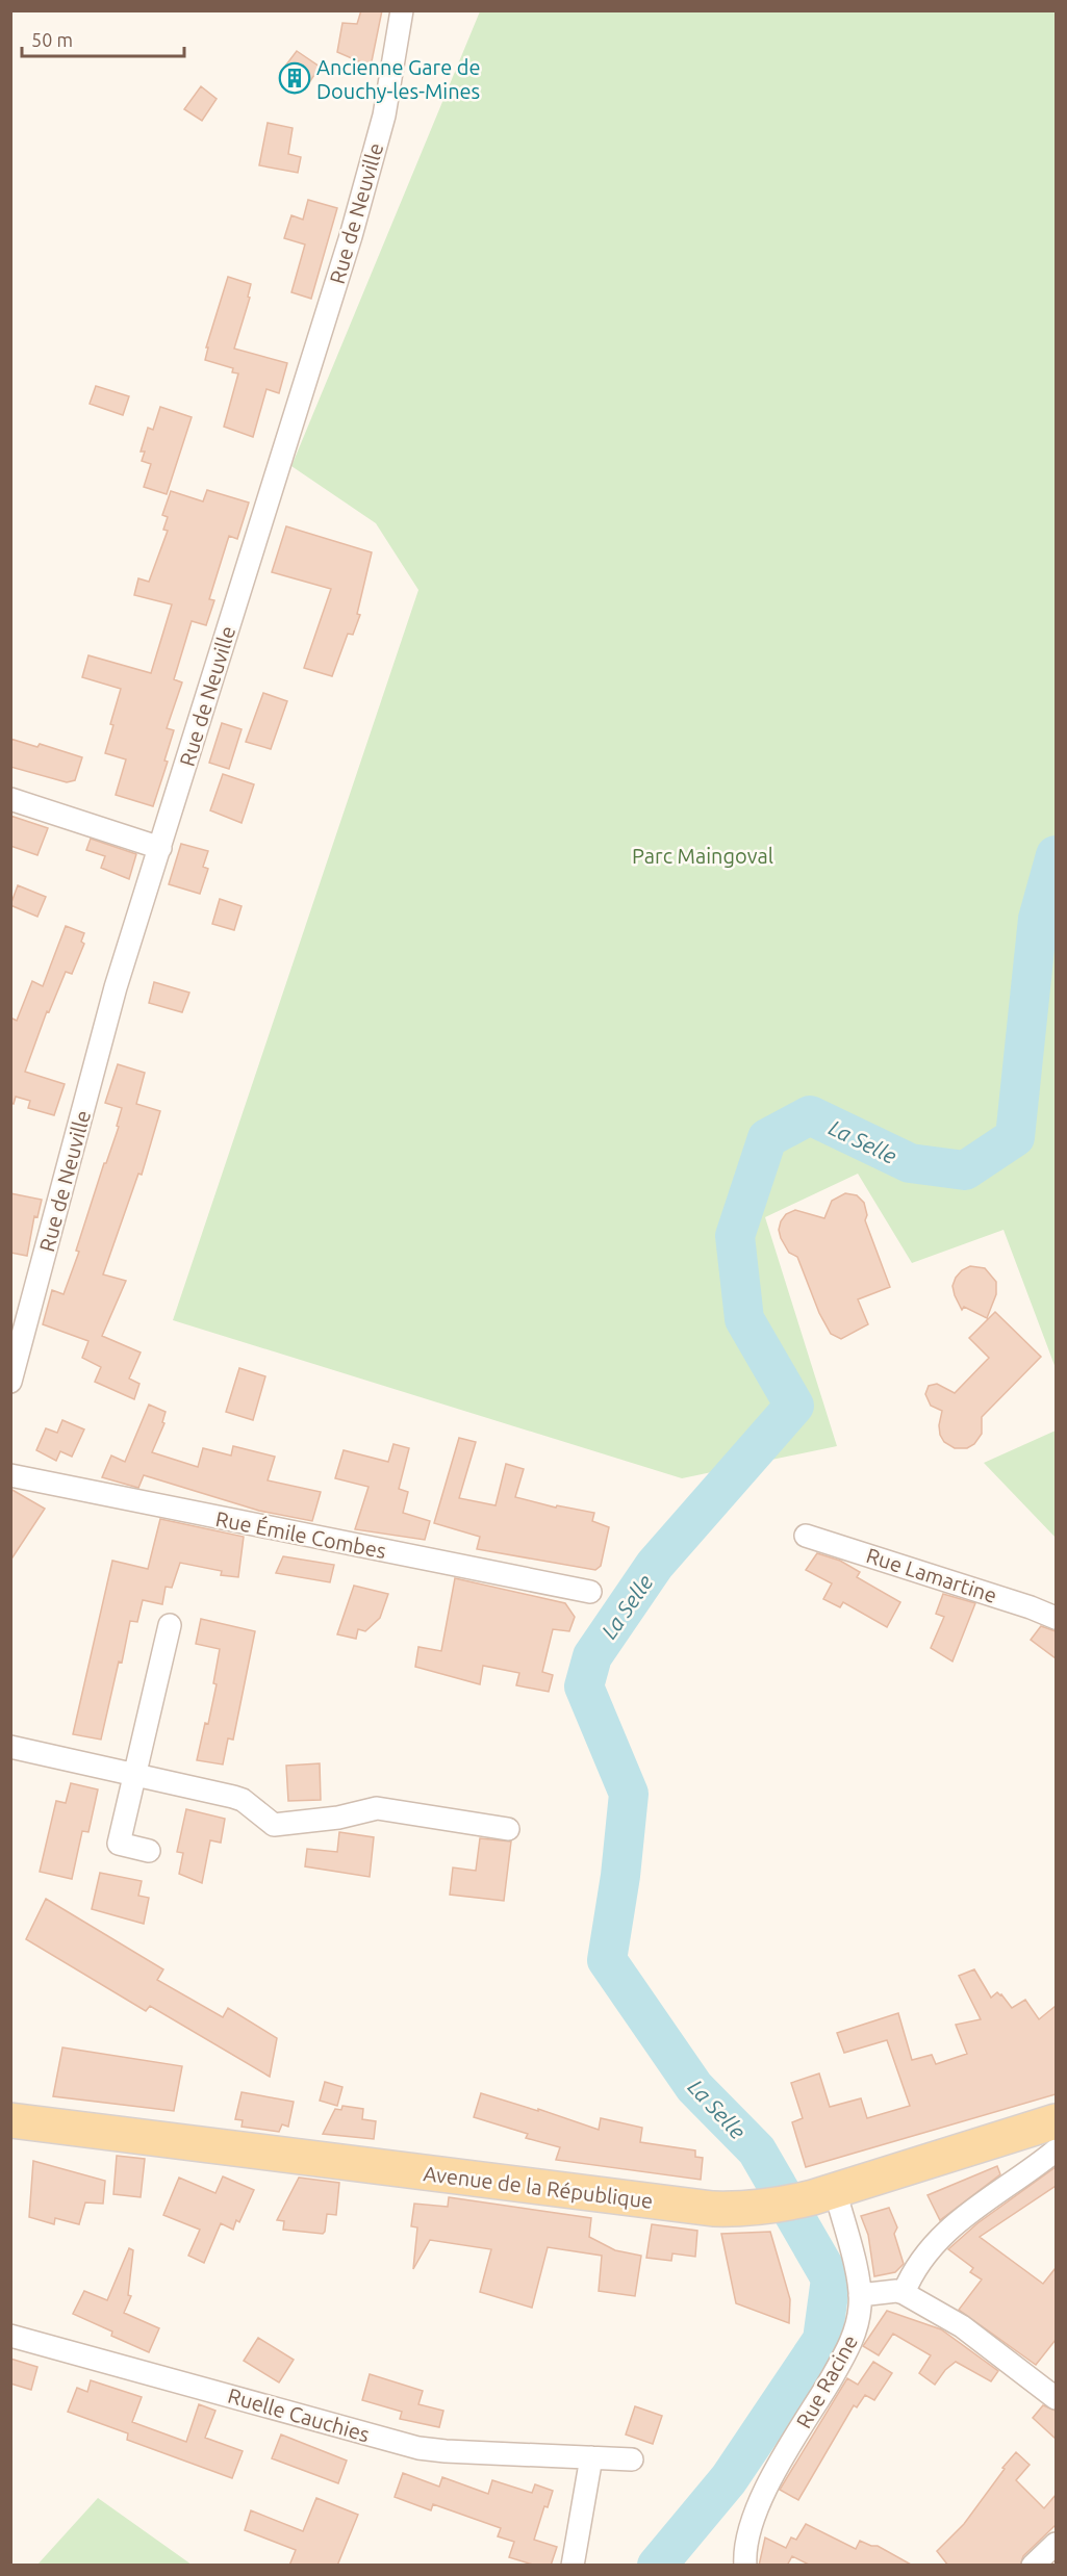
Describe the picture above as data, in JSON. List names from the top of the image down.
{
  "streets": {
    "main road": ["Avenue de la République"],
    "street": [
      "Rue de Neuville",
      "Rue Émile Combes",
      "Rue Lamartine",
      "Rue Racine",
      "Ruelle Cauchies"
    ]
  },
  "crossings": [
    ["Avenue de la République", "Rue Racine"]
  ],
  "water": ["La Selle"],
  "parks": ["Parc Maingoval"],
  "places": {
    "building": ["Ancienne Gare de Douchy-les-Mines"]
  },
  "scale_bar": "50 m"
}
